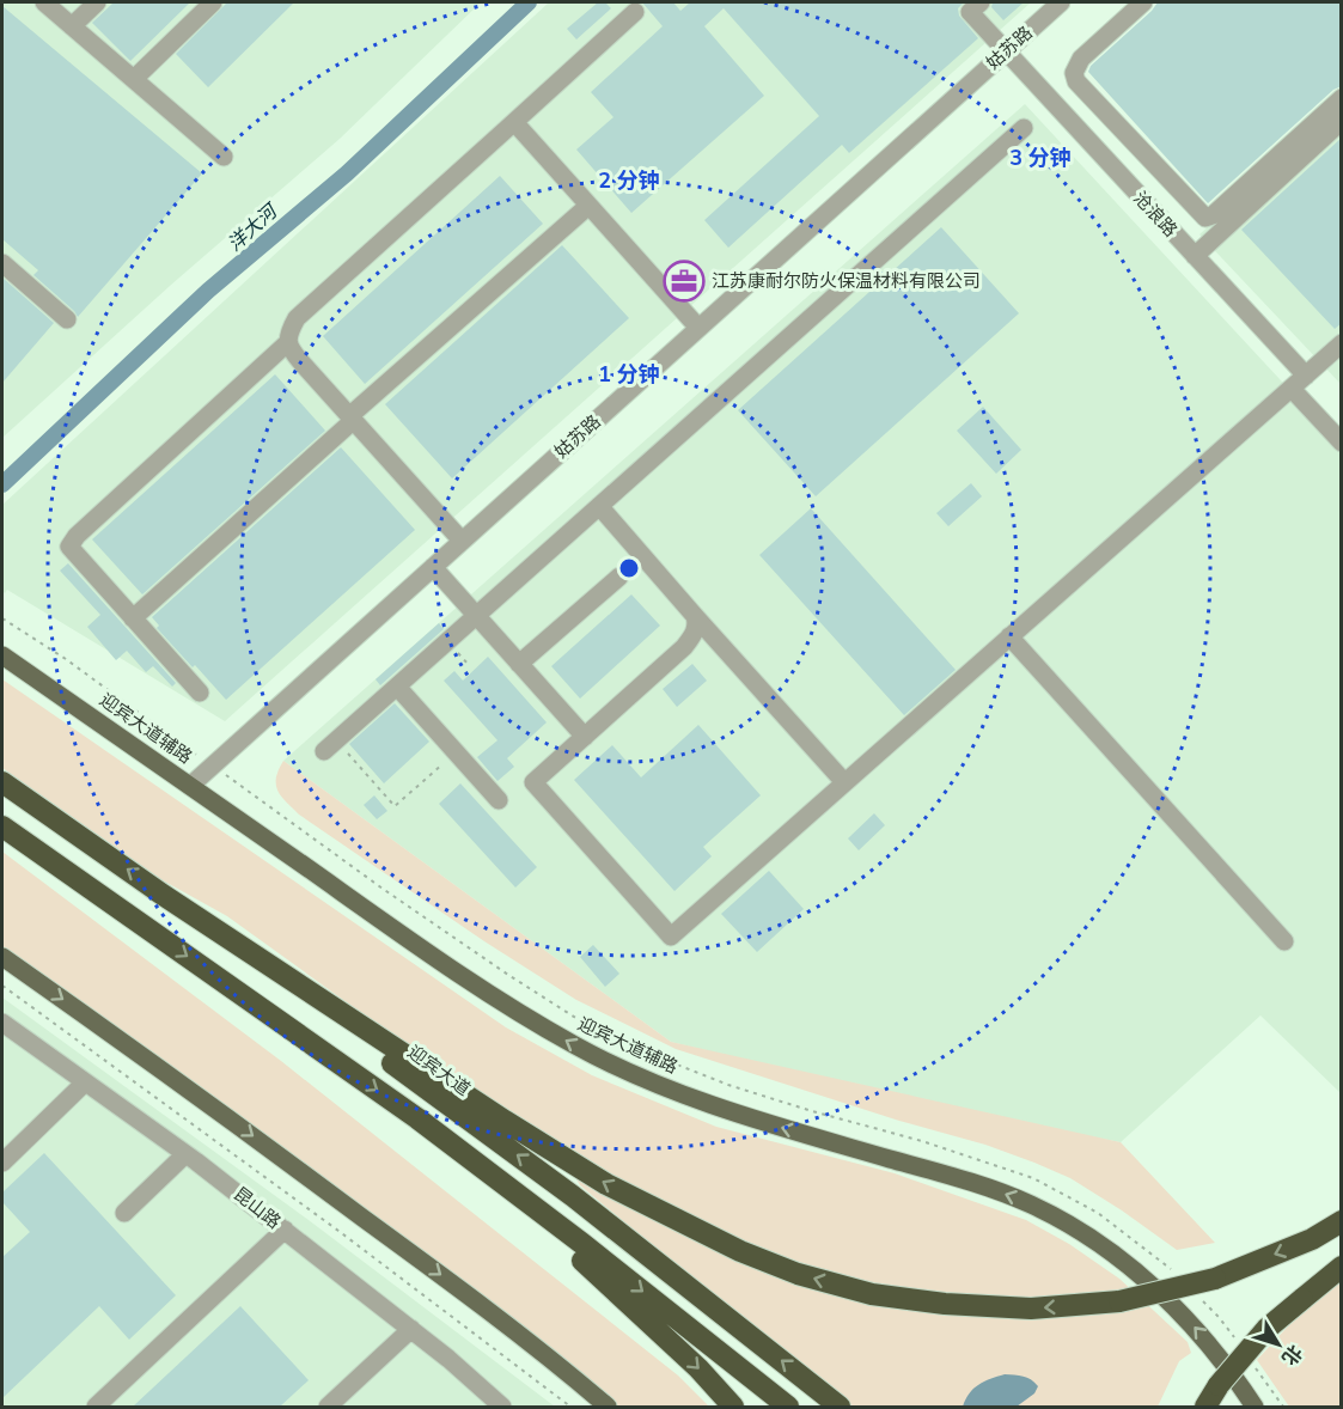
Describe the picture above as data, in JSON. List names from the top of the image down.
{
  "streets": {
    "highway": ["迎宾大道"],
    "main road": ["迎宾大道辅路"],
    "street": ["姑苏路", "沧浪路", "昆山路"]
  },
  "crossings": [
    ["姑苏路", "沧浪路"],
    ["姑苏路", "迎宾大道辅路"]
  ],
  "one_way": ["迎宾大道辅路"],
  "water": ["洋大河"],
  "places": {
    "office": ["江苏康耐尔防火保温材料有限公司"]
  },
  "north": "bottom right",
  "rings": ["3 分钟", "2 分钟", "1 分钟"]
}
